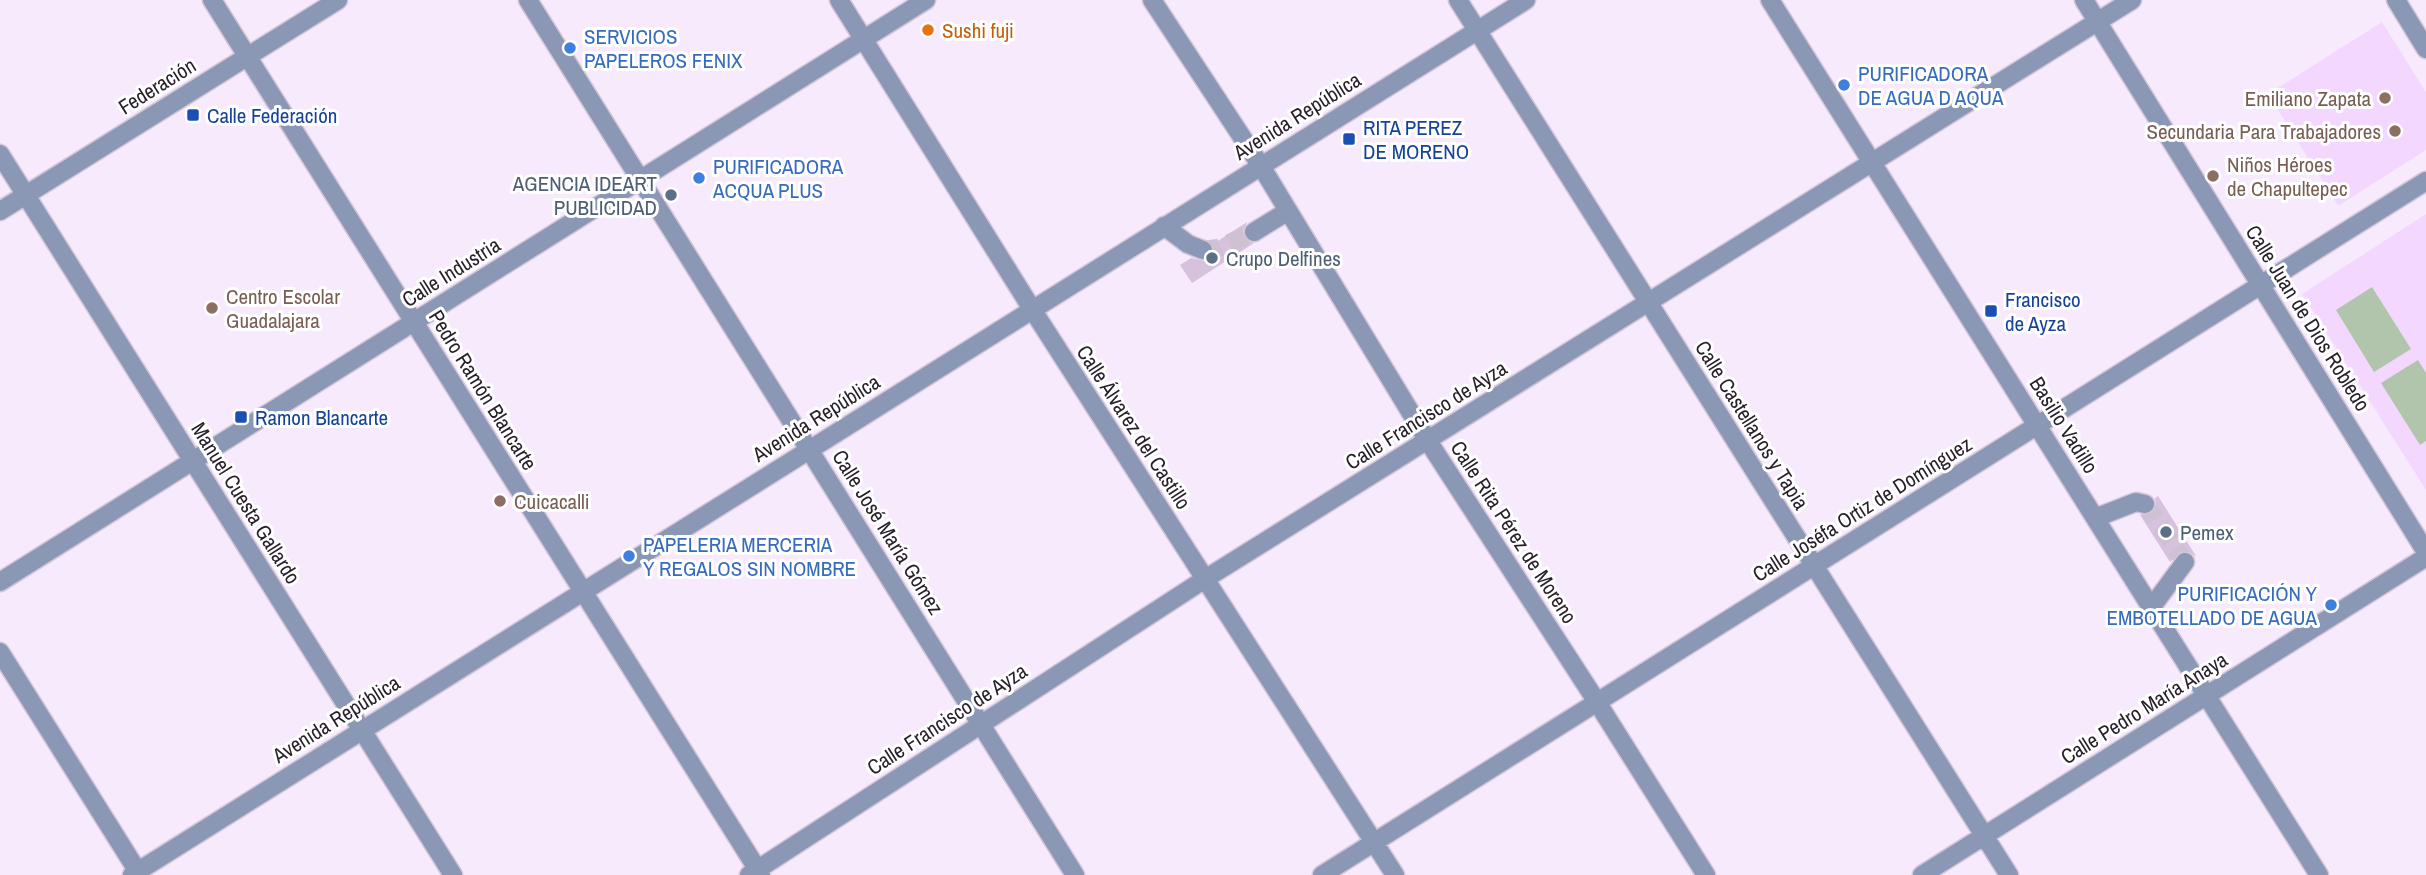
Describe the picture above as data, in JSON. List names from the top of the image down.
{
  "streets": {
    "street": [
      "Federación",
      "Avenida República",
      "Calle Industria",
      "Calle Juan de Dios Robledo",
      "Pedro Ramón Blancarte",
      "Calle Francisco de Ayza",
      "Calle Castellanos y Tapia",
      "Basilio Vadillo",
      "Calle Álvarez del Castillo",
      "Manuel Cuesta Gallardo",
      "Calle Joséfa Ortiz de Domínguez",
      "Calle José María Gómez",
      "Calle Rita Pérez de Moreno",
      "Calle Pedro María Anaya"
    ]
  },
  "crossings": [
    ["Federación", "Pedro Ramón Blancarte"],
    ["Federación", "Manuel Cuesta Gallardo"],
    ["Avenida República", "Pedro Ramón Blancarte"],
    ["Avenida República", "Calle Castellanos y Tapia"],
    ["Avenida República", "Calle Álvarez del Castillo"],
    ["Avenida República", "Manuel Cuesta Gallardo"],
    ["Avenida República", "Calle José María Gómez"],
    ["Avenida República", "Calle Rita Pérez de Moreno"],
    ["Calle Industria", "Pedro Ramón Blancarte"],
    ["Calle Industria", "Calle Álvarez del Castillo"],
    ["Calle Industria", "Manuel Cuesta Gallardo"],
    ["Calle Industria", "Calle José María Gómez"],
    ["Calle Juan de Dios Robledo", "Calle Francisco de Ayza"],
    ["Calle Juan de Dios Robledo", "Calle Joséfa Ortiz de Domínguez"],
    ["Pedro Ramón Blancarte", "Calle Francisco de Ayza"],
    ["Calle Francisco de Ayza", "Calle Castellanos y Tapia"],
    ["Calle Francisco de Ayza", "Basilio Vadillo"],
    ["Calle Francisco de Ayza", "Calle Álvarez del Castillo"],
    ["Calle Francisco de Ayza", "Calle José María Gómez"],
    ["Calle Francisco de Ayza", "Calle Rita Pérez de Moreno"],
    ["Calle Castellanos y Tapia", "Calle Joséfa Ortiz de Domínguez"],
    ["Calle Castellanos y Tapia", "Calle Pedro María Anaya"],
    ["Basilio Vadillo", "Calle Joséfa Ortiz de Domínguez"],
    ["Basilio Vadillo", "Calle Pedro María Anaya"],
    ["Calle Álvarez del Castillo", "Calle Joséfa Ortiz de Domínguez"],
    ["Calle Joséfa Ortiz de Domínguez", "Calle Rita Pérez de Moreno"]
  ],
  "places": {
    "other": [
      "Sushi fuji",
      "SERVICIOS PAPELEROS FENIX",
      "PURIFICADORA DE AGUA D AQUA",
      "Emiliano Zapata",
      "Secundaria Para Trabajadores",
      "Niños Héroes de Chapultepec",
      "PURIFICADORA ACQUA PLUS",
      "AGENCIA IDEART PUBLICIDAD",
      "Crupo Delfines",
      "Centro Escolar Guadalajara",
      "Cuicacalli",
      "Pemex",
      "PAPELERIA MERCERIA Y REGALOS SIN NOMBRE",
      "PURIFICACIÓN Y EMBOTELLADO DE AGUA"
    ],
    "transit": [
      "Calle Federación",
      "RITA PEREZ DE MORENO",
      "Francisco de Ayza",
      "Ramon Blancarte"
    ]
  }
}
